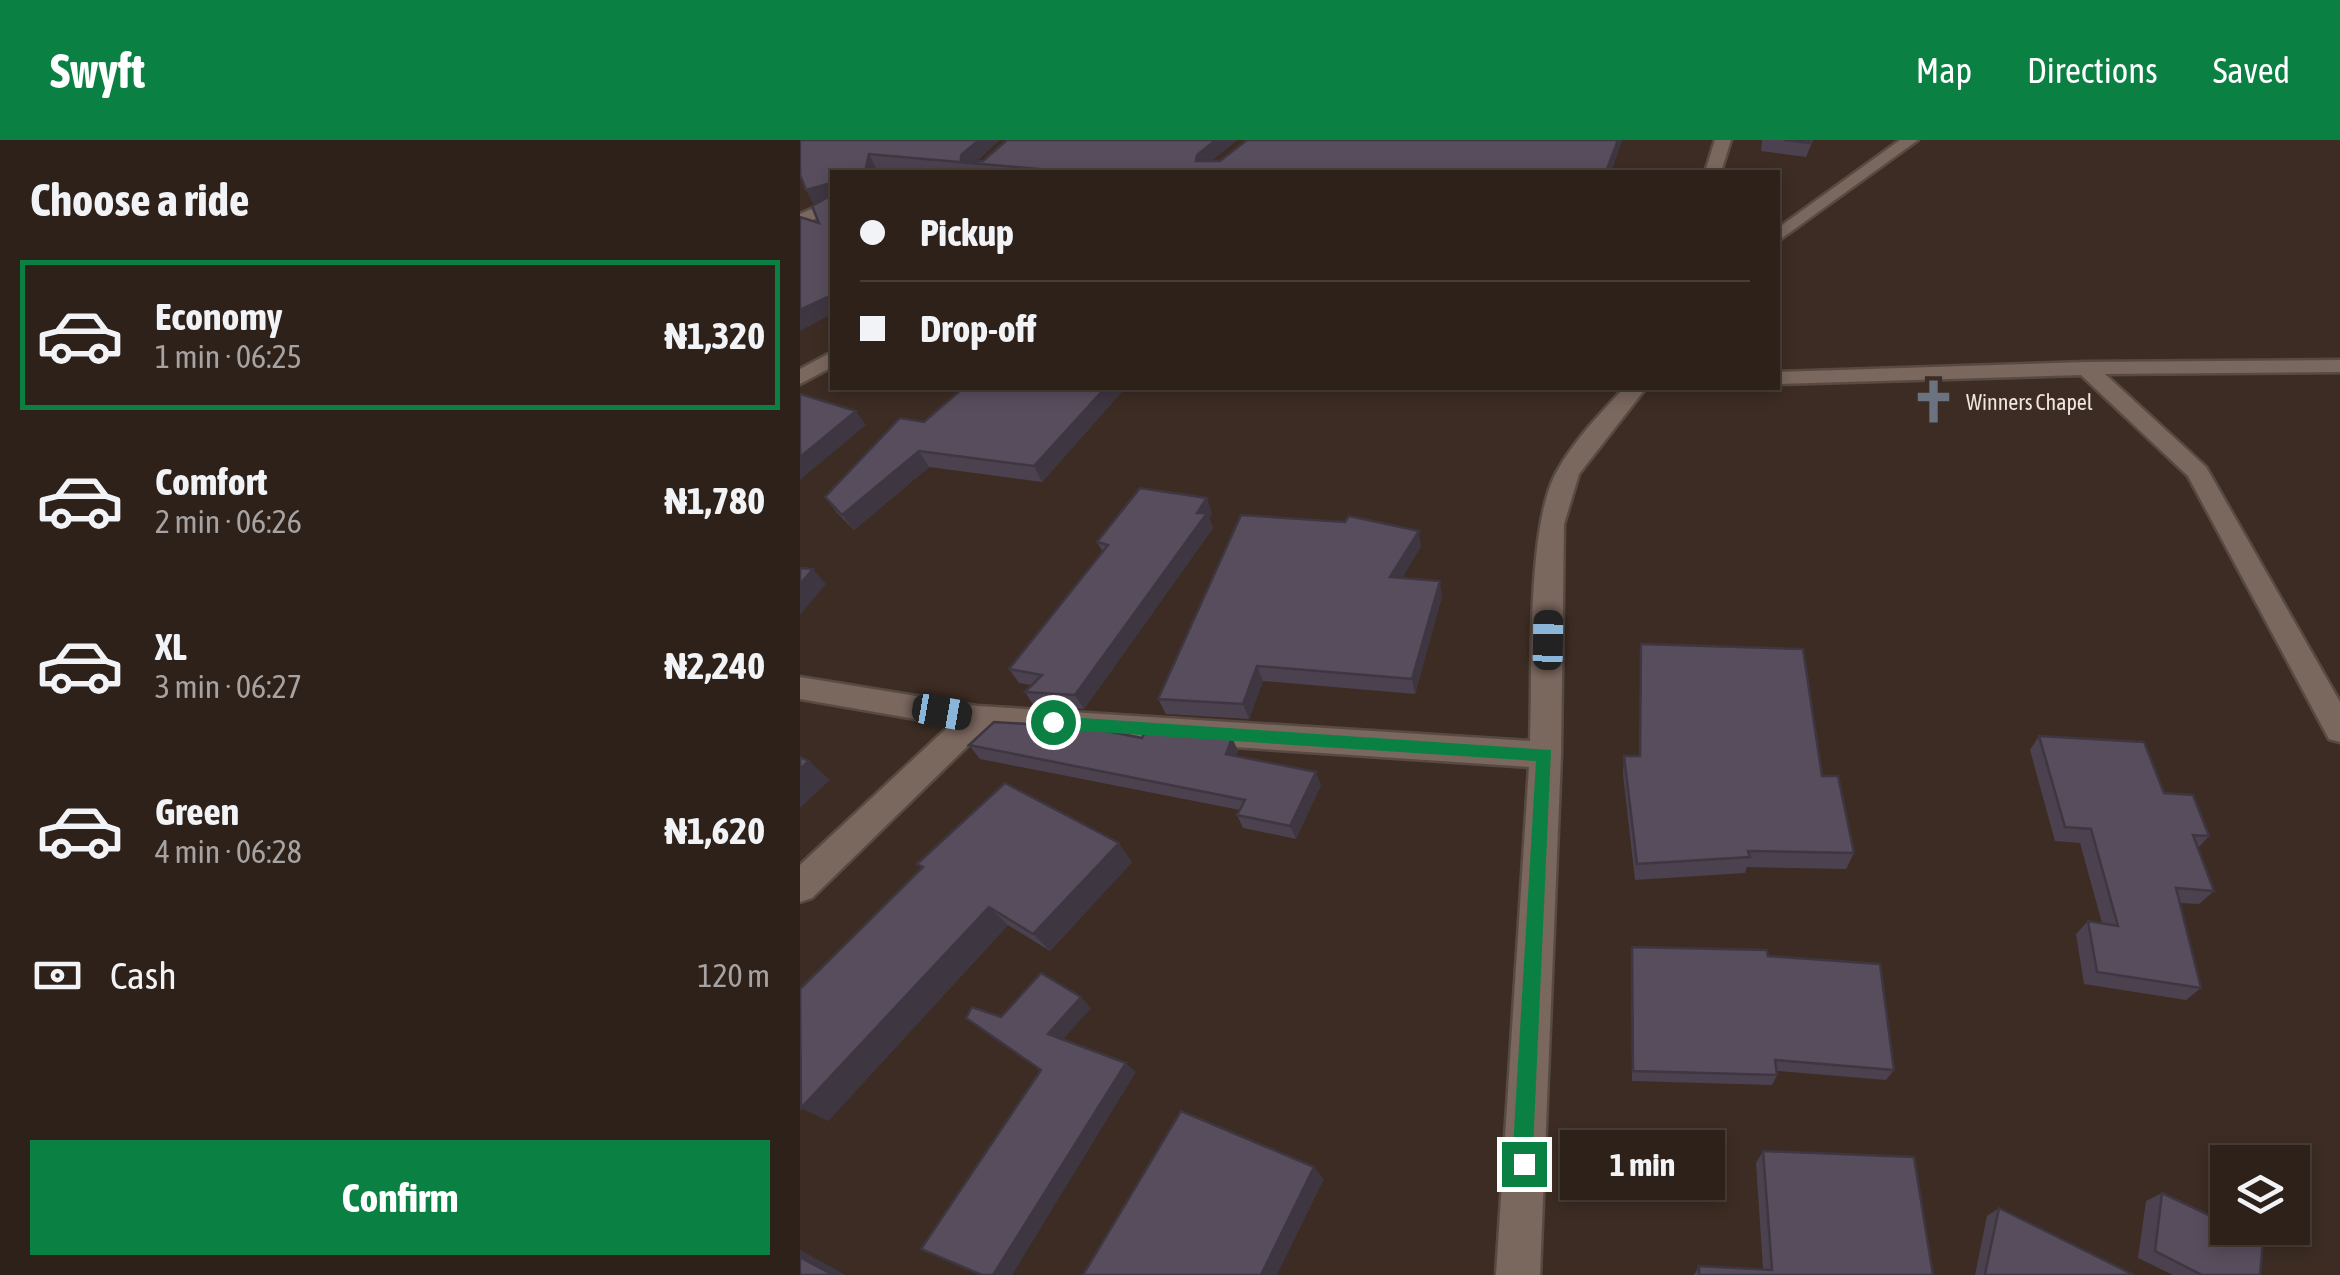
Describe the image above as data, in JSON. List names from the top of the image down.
{
  "places": {
    "church": ["Winners Chapel"]
  },
  "page": {
    "header": "Swyft",
    "nav": ["Map", "Directions", "Saved"],
    "heading": "Choose a ride",
    "banner": ["Pickup", "Drop-off"],
    "list": [
      {
        "name": "Economy",
        "note": "1 min · 06:25",
        "value": "₦1,320"
      },
      {
        "name": "Comfort",
        "note": "2 min · 06:26",
        "value": "₦1,780"
      },
      {
        "name": "XL",
        "note": "3 min · 06:27",
        "value": "₦2,240"
      },
      {
        "name": "Green",
        "note": "4 min · 06:28",
        "value": "₦1,620"
      }
    ],
    "pay": ["Cash", "120 m"],
    "buttons": "Confirm",
    "bubble": "1 min"
  }
}
